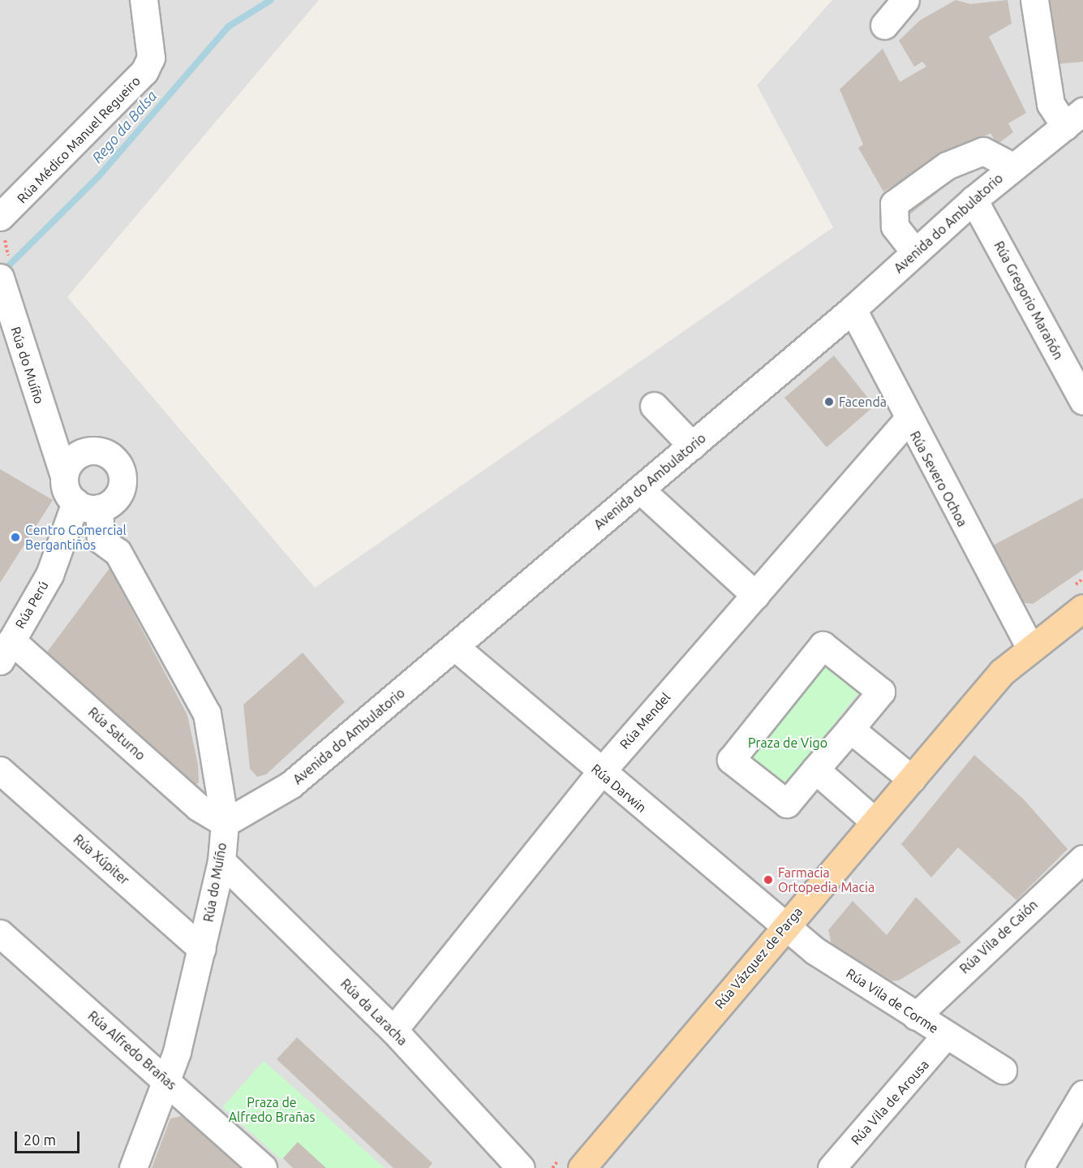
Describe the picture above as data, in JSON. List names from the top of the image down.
{
  "streets": {
    "main road": ["Rúa Vázquez de Parga"],
    "street": [
      "Rúa Médico Manuel Regueiro",
      "Avenida do Ambulatorio",
      "Rúa Gregorio Marañón",
      "Rúa do Muíño",
      "Rúa Severo Ochoa",
      "Rúa Perú",
      "Rúa Mendel",
      "Rúa Saturno",
      "Rúa Darwin",
      "Rúa Xúpiter",
      "Rúa Vila de Caión",
      "Rúa Vila de Corme",
      "Rúa da Laracha",
      "Rúa Alfredo Brañas",
      "Rúa Vila de Arousa"
    ]
  },
  "crossings": [
    ["Avenida do Ambulatorio", "Rúa Gregorio Marañón"],
    ["Avenida do Ambulatorio", "Rúa do Muíño"],
    ["Avenida do Ambulatorio", "Rúa Severo Ochoa"],
    ["Avenida do Ambulatorio", "Rúa Saturno"],
    ["Avenida do Ambulatorio", "Rúa Darwin"],
    ["Rúa do Muíño", "Rúa Perú"],
    ["Rúa do Muíño", "Rúa Saturno"],
    ["Rúa do Muíño", "Rúa Xúpiter"],
    ["Rúa do Muíño", "Rúa da Laracha"],
    ["Rúa do Muíño", "Rúa Alfredo Brañas"],
    ["Rúa Severo Ochoa", "Rúa Mendel"],
    ["Rúa Severo Ochoa", "Rúa Vázquez de Parga"],
    ["Rúa Perú", "Rúa Saturno"],
    ["Rúa Mendel", "Rúa Darwin"],
    ["Rúa Mendel", "Rúa da Laracha"],
    ["Rúa Darwin", "Rúa Vázquez de Parga"],
    ["Rúa Darwin", "Rúa Vila de Corme"],
    ["Rúa Vila de Caión", "Rúa Vila de Corme"],
    ["Rúa Vázquez de Parga", "Rúa Vila de Corme"],
    ["Rúa Vila de Corme", "Rúa Vila de Arousa"]
  ],
  "water": ["Rego da Balsa"],
  "parks": ["Praza de Vigo", "Praza de Alfredo Brañas"],
  "places": ["Facenda", "Centro Comercial Bergantiños", "Farmacia Ortopedia Macia"],
  "scale_bar": "20 m"
}
